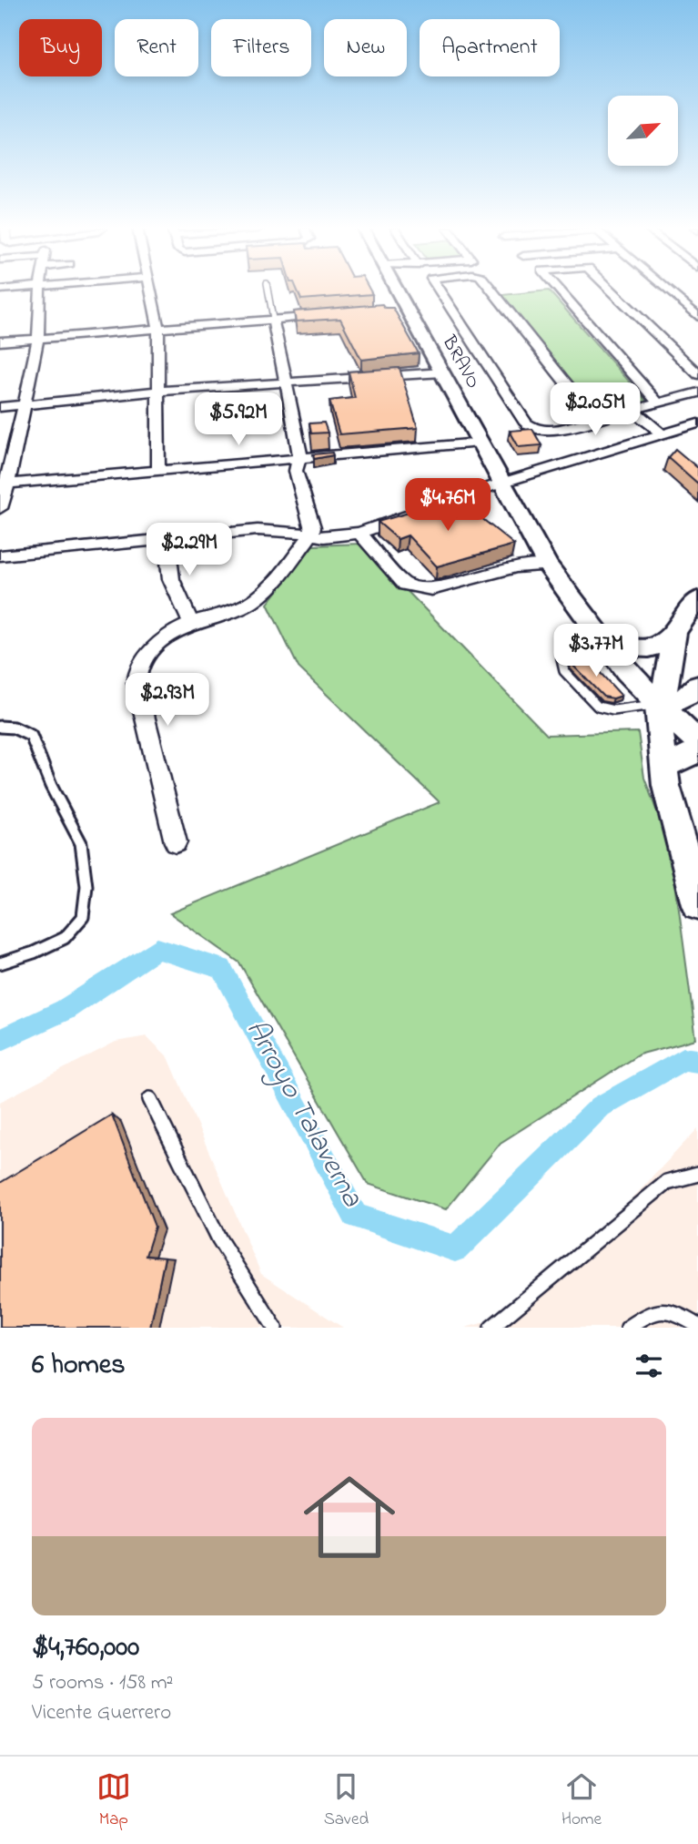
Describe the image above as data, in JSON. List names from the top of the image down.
{
  "streets": {
    "main road": ["BRAVO"]
  },
  "water": ["Arroyo Talaverna"],
  "north": "top right",
  "page": {
    "chip": [
      "Buy",
      "Rent",
      "Filters",
      "New",
      "Apartment"
    ],
    "price": [
      "$2.05M",
      "$5.92M",
      "$4.76M",
      "$2.29M",
      "$3.77M",
      "$2.93M"
    ],
    "heading": "6 homes",
    "list": [
      {
        "name": "$4,760,000",
        "note": "5 rooms · 158 m² · Vicente Guerrero"
      }
    ],
    "tabs": ["Map", "Saved", "Home"]
  }
}
